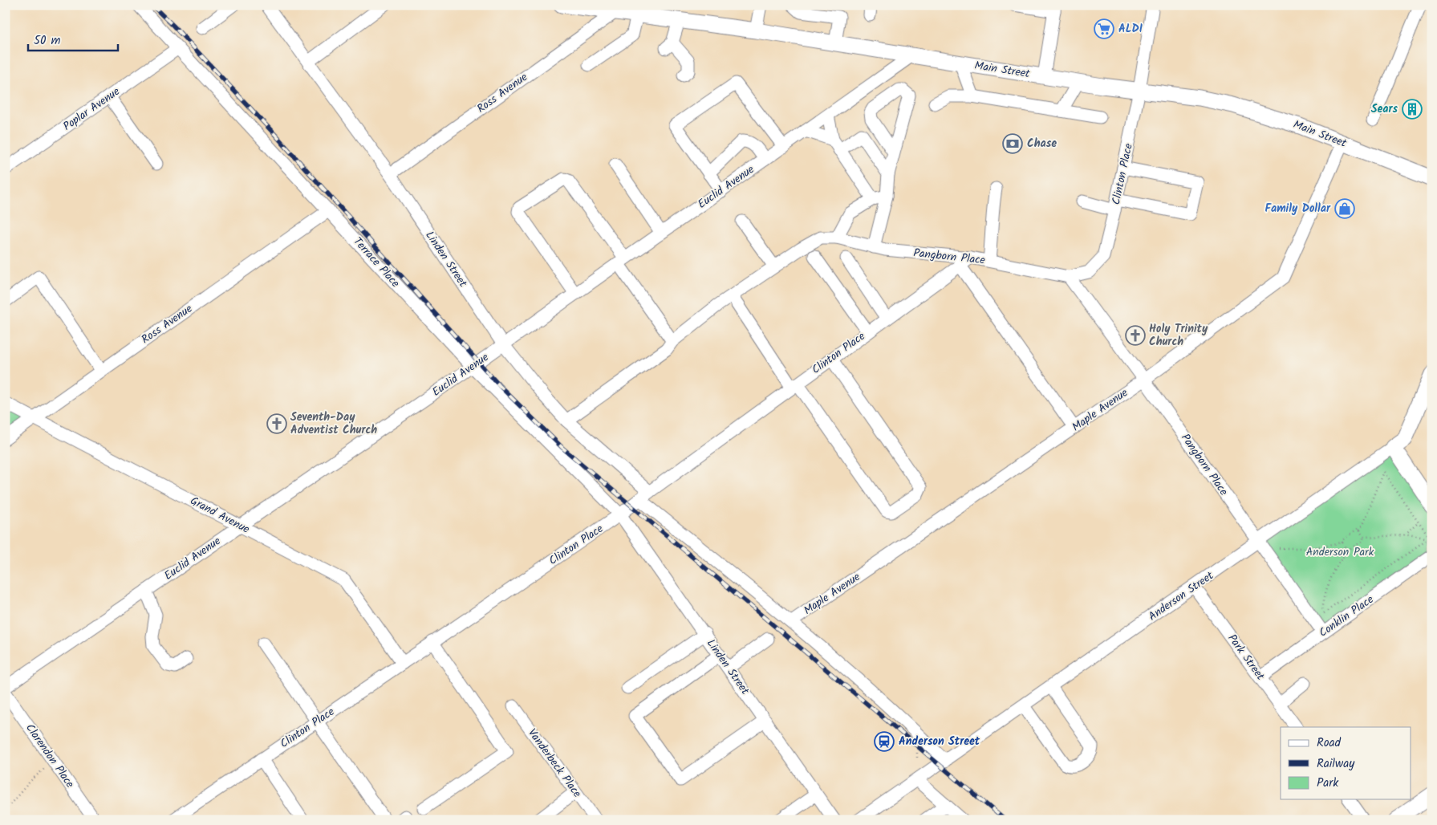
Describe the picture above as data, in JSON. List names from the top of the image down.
{
  "streets": {
    "main road": ["Main Street", "Anderson Street"],
    "street": [
      "Ross Avenue",
      "Poplar Avenue",
      "Clinton Place",
      "Euclid Avenue",
      "Pangborn Place",
      "Linden Street",
      "Terrace Place",
      "Maple Avenue",
      "Grand Avenue",
      "Conklin Place",
      "Park Street",
      "Clarendon Place",
      "Vanderbeck Place"
    ]
  },
  "crossings": [
    ["Main Street", "Ross Avenue"],
    ["Main Street", "Clinton Place"],
    ["Main Street", "Euclid Avenue"],
    ["Main Street", "Maple Avenue"],
    ["Ross Avenue", "Linden Street"],
    ["Ross Avenue", "Terrace Place"],
    ["Ross Avenue", "Grand Avenue"],
    ["Poplar Avenue", "Terrace Place"],
    ["Clinton Place", "Pangborn Place"],
    ["Clinton Place", "Linden Street"],
    ["Clinton Place", "Terrace Place"],
    ["Clinton Place", "Grand Avenue"],
    ["Euclid Avenue", "Linden Street"],
    ["Euclid Avenue", "Terrace Place"],
    ["Euclid Avenue", "Grand Avenue"],
    ["Pangborn Place", "Maple Avenue"],
    ["Pangborn Place", "Anderson Street"],
    ["Pangborn Place", "Conklin Place"],
    ["Linden Street", "Terrace Place"],
    ["Anderson Street", "Park Street"],
    ["Conklin Place", "Park Street"]
  ],
  "parks": ["Anderson Park"],
  "places": {
    "supermarket": ["ALDI"],
    "building": ["Sears"],
    "bank": ["Chase"],
    "shop": ["Family Dollar"],
    "church": ["Holy Trinity Church", "Seventh-Day Adventist Church"],
    "station": ["Anderson Street"]
  },
  "legend": ["Road", "Railway", "Park"],
  "scale_bar": "50 m"
}
